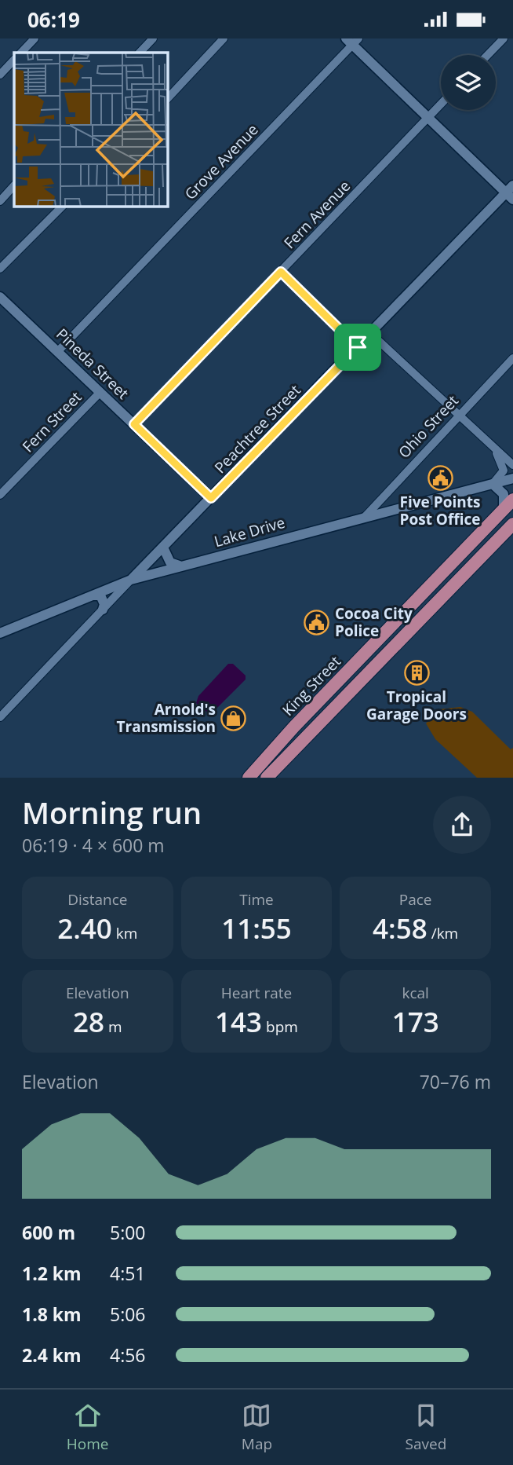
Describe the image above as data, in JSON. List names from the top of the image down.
{
  "streets": {
    "main road": ["King Street"],
    "street": [
      "Grove Avenue",
      "Fern Avenue",
      "Pineda Street",
      "Fern Street",
      "Ohio Street",
      "Peachtree Street",
      "Lake Drive"
    ]
  },
  "crossings": [
    ["Grove Avenue", "Pineda Street"],
    ["Fern Avenue", "Pineda Street"],
    ["Pineda Street", "Fern Street"],
    ["Pineda Street", "Peachtree Street"],
    ["Ohio Street", "Lake Drive"],
    ["Peachtree Street", "Lake Drive"]
  ],
  "places": {
    "public building": ["Five Points Post Office", "Cocoa City Police"],
    "building": ["Tropical Garage Doors"],
    "shop": ["Arnold's Transmission"]
  },
  "page": {
    "status": "06:19",
    "heading": ["Morning run", "06:19 · 4 × 600 m"],
    "stats": [
      ["Distance", "2.40 km"],
      ["Time", "11:55"],
      ["Pace", "4:58 /km"],
      ["Elevation", "28 m"],
      ["Heart rate", "143 bpm"],
      ["kcal", "173"]
    ],
    "chart": ["Elevation", "70–76 m"],
    "list": [
      {
        "name": "600 m",
        "note": "5:00"
      },
      {
        "name": "1.2 km",
        "note": "4:51"
      },
      {
        "name": "1.8 km",
        "note": "5:06"
      },
      {
        "name": "2.4 km",
        "note": "4:56"
      }
    ],
    "tabs": ["Home", "Map", "Saved"]
  }
}
